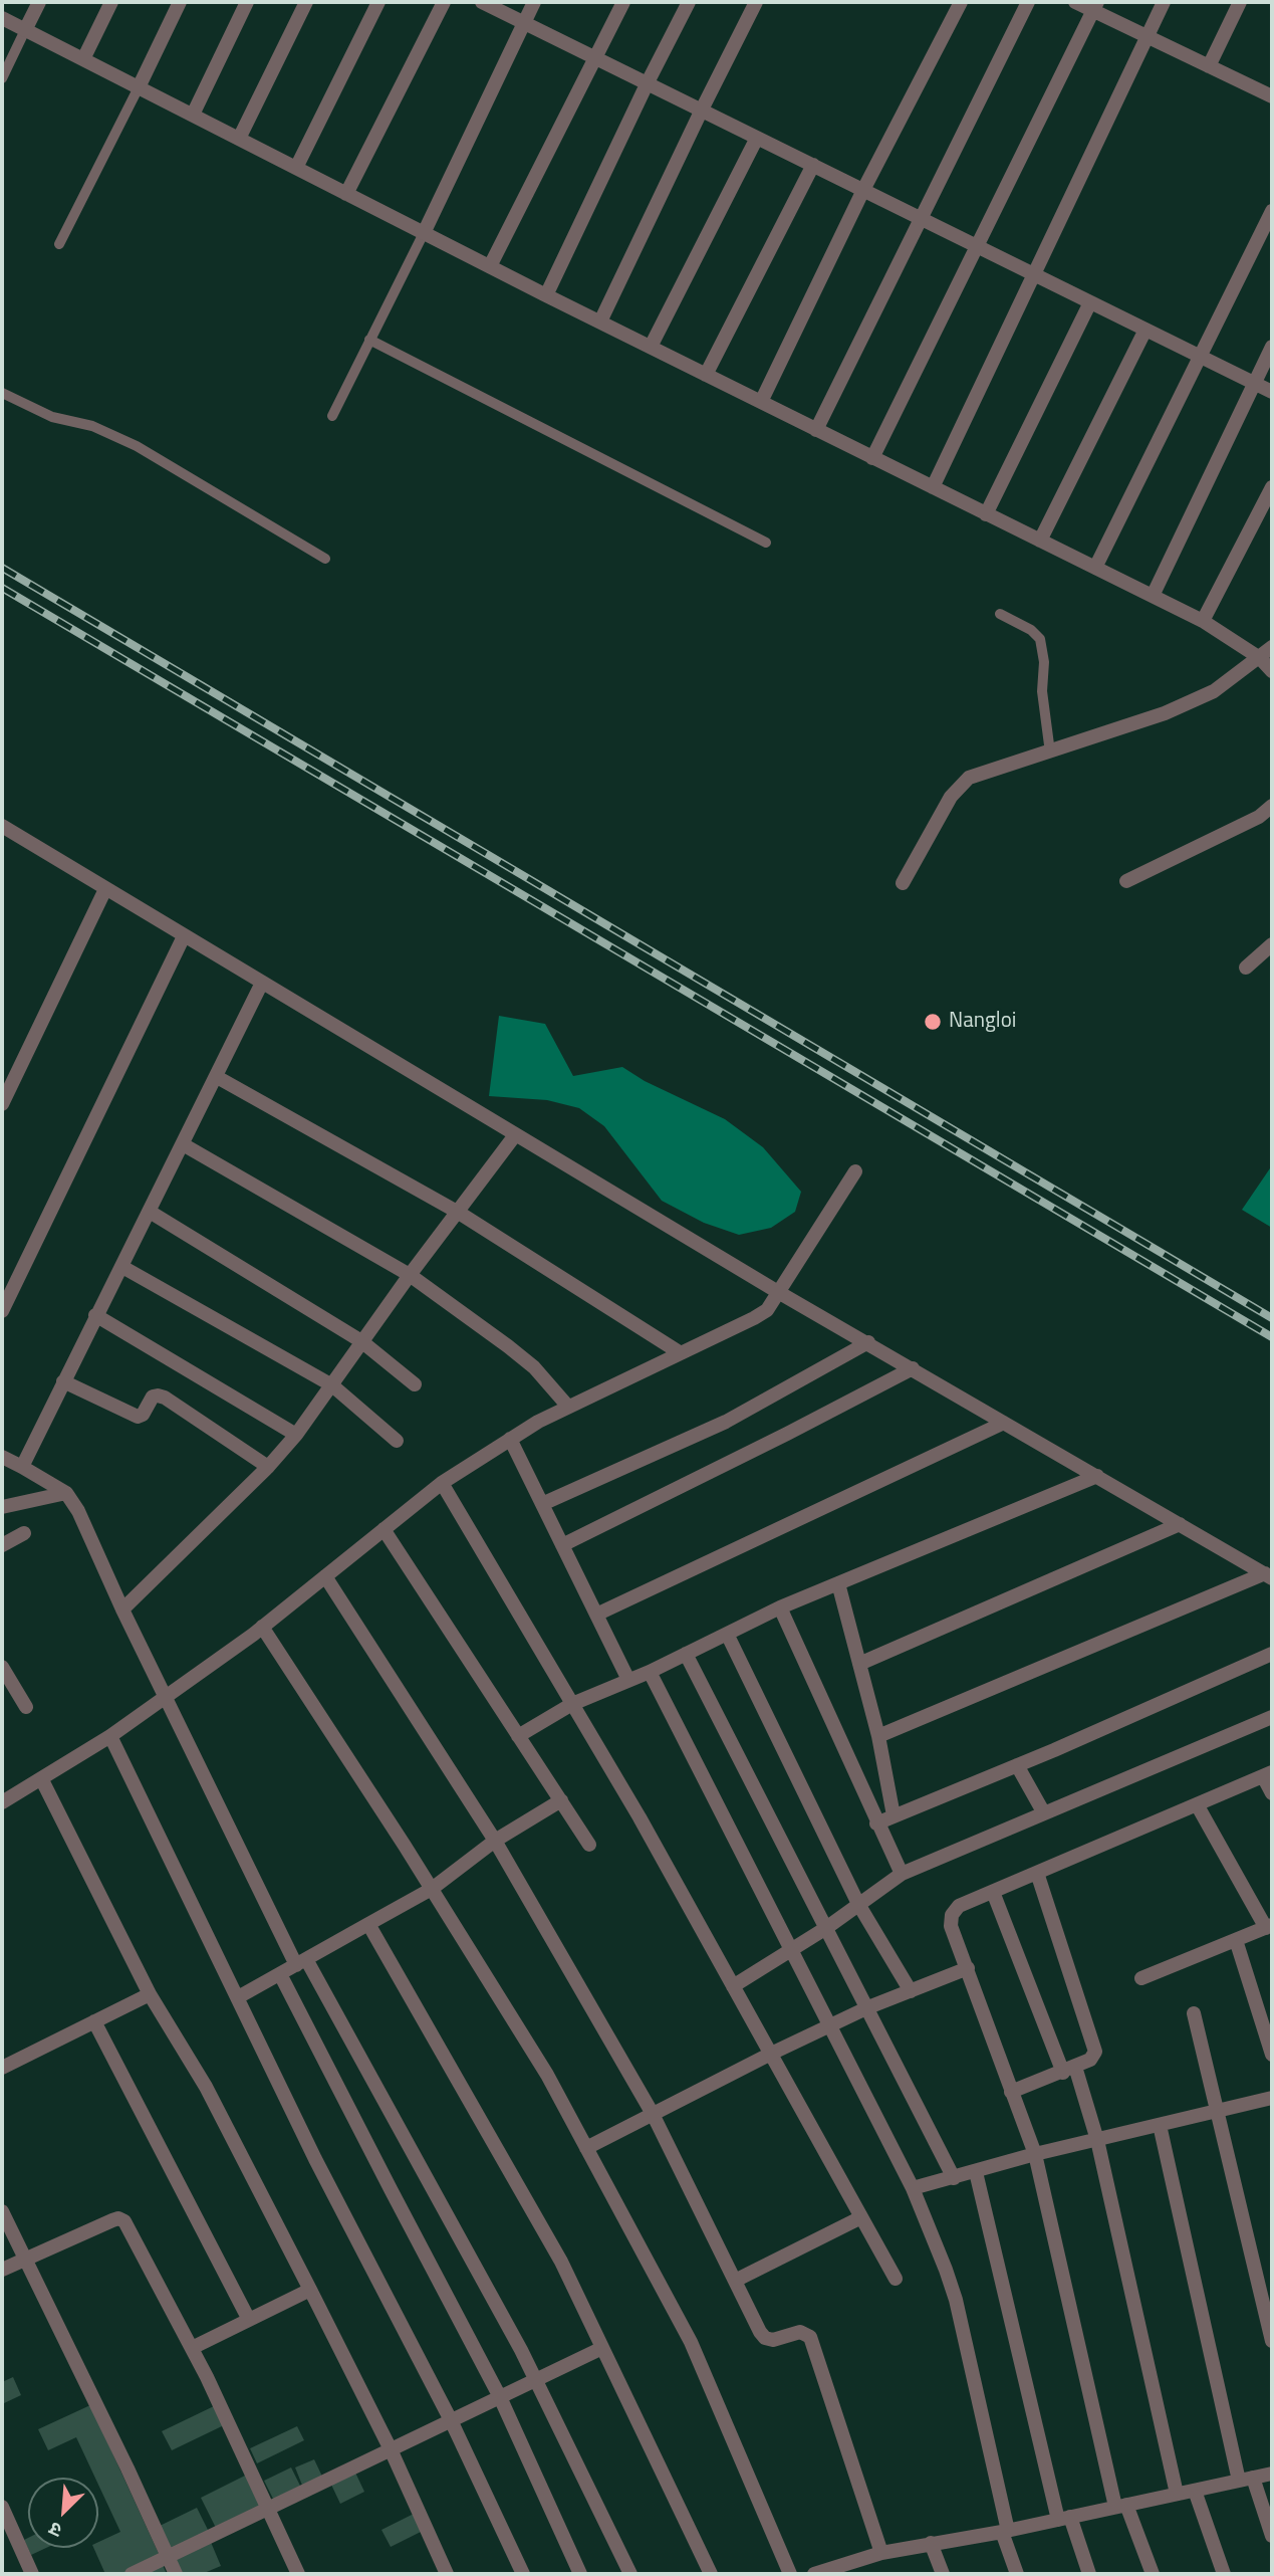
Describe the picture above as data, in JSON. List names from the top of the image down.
{
  "places": ["Nangloi"],
  "north": "bottom left"
}
